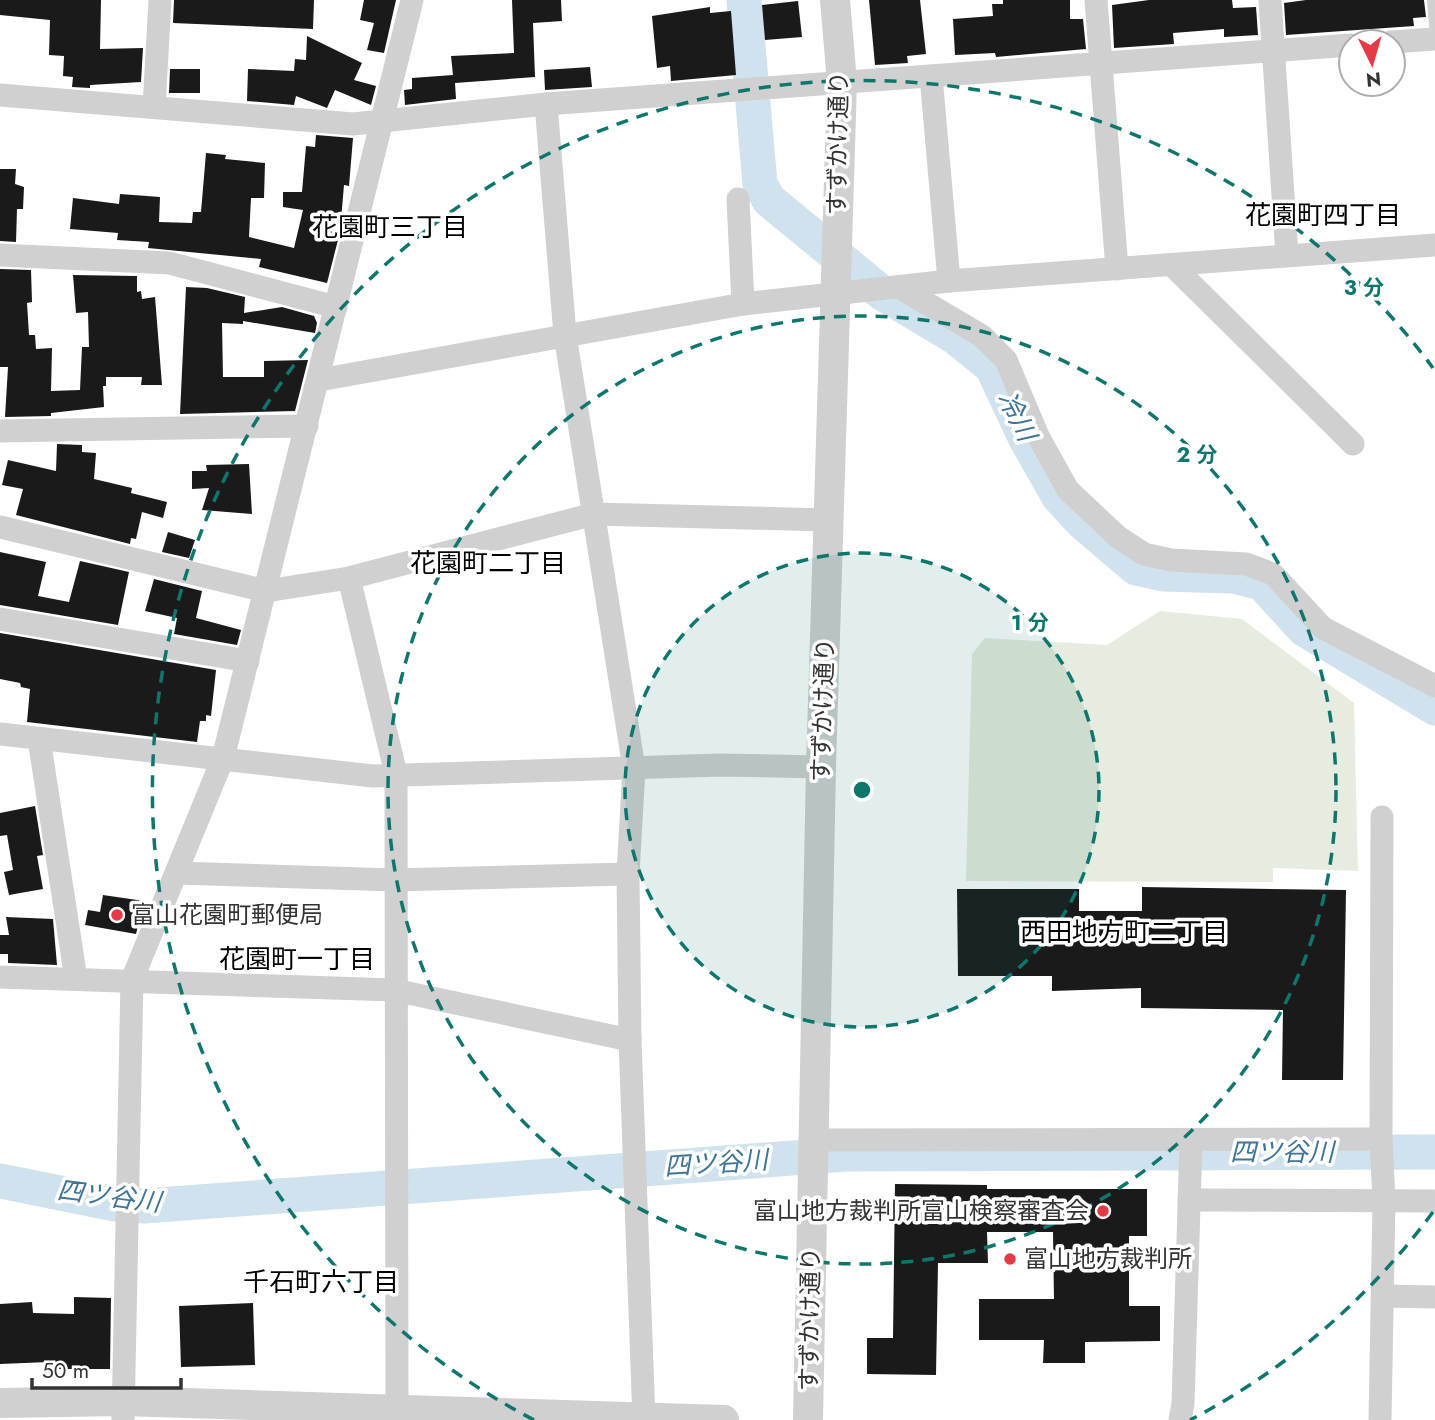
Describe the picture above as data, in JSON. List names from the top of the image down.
{
  "streets": {
    "street": ["すずかけ通り"]
  },
  "districts": [
    "花園町四丁目",
    "花園町三丁目",
    "花園町二丁目",
    "西田地方町二丁目",
    "花園町一丁目",
    "千石町六丁目"
  ],
  "water": ["冷川", "四ツ谷川"],
  "places": ["富山花園町郵便局", "富山地方裁判所富山検察審査会", "富山地方裁判所"],
  "scale_bar": "50 m",
  "north": "bottom",
  "rings": ["3 分", "2 分", "1 分"]
}
